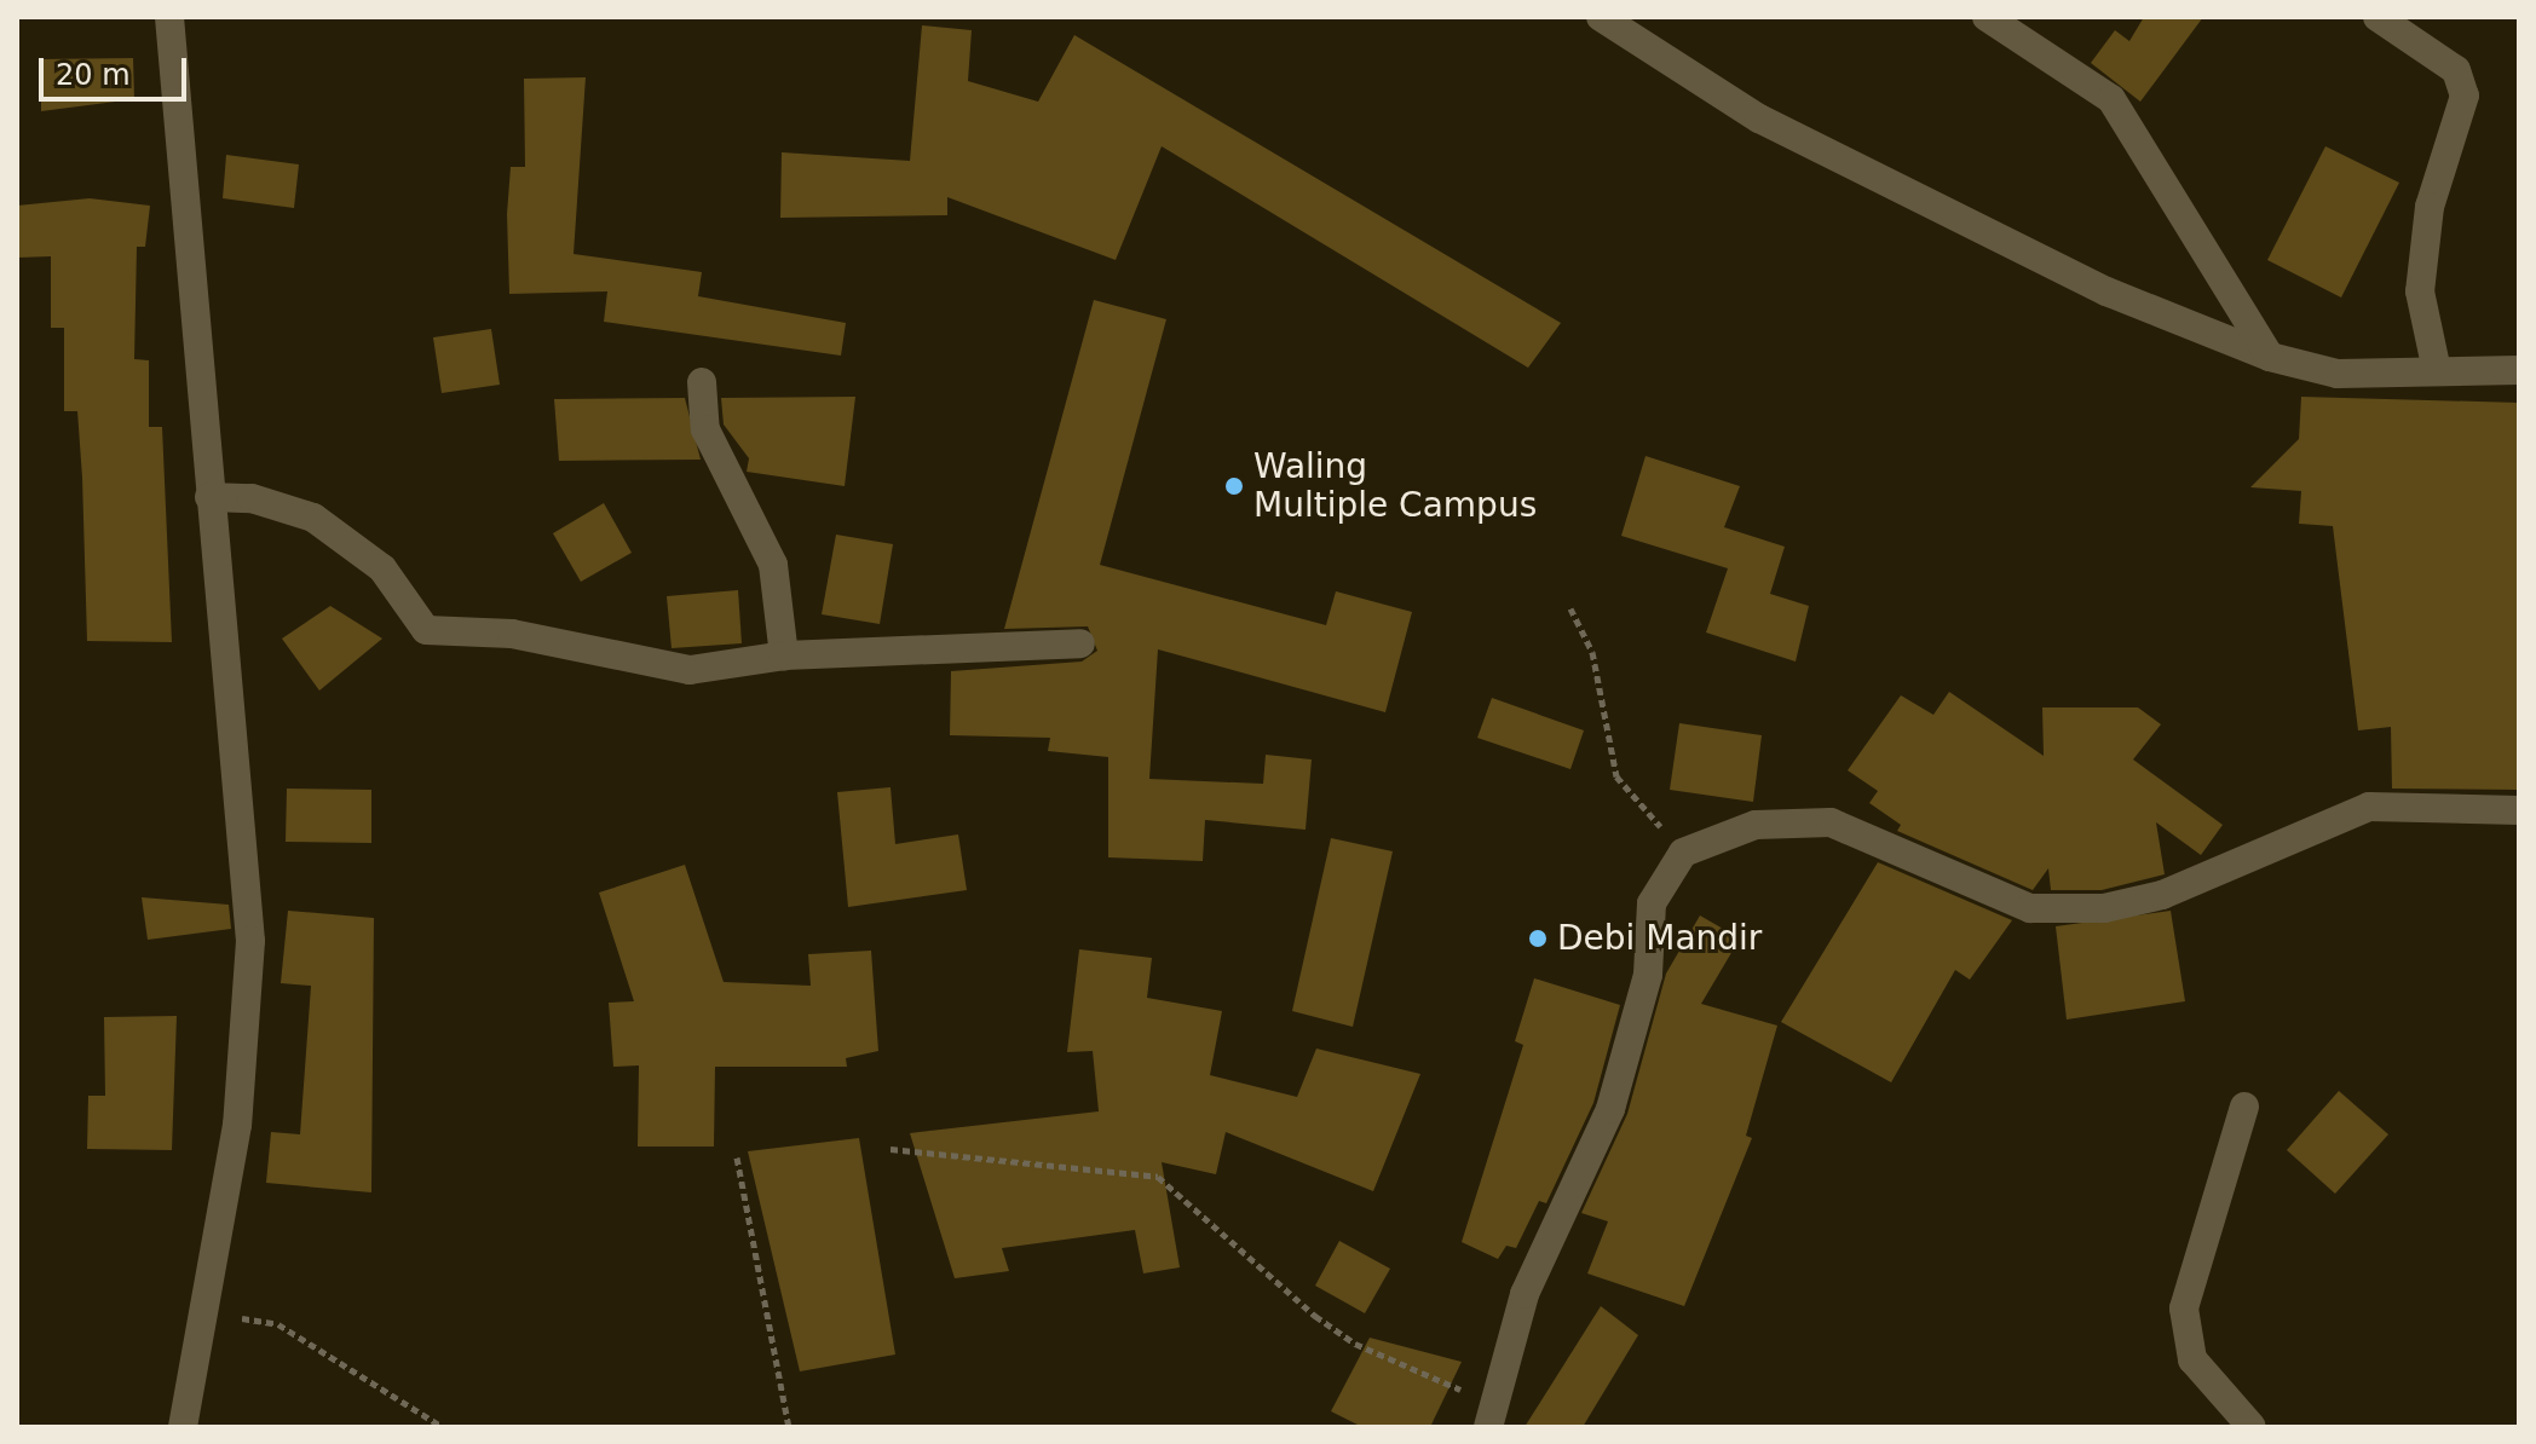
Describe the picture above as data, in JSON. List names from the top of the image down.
{
  "places": ["Waling Multiple Campus", "Debi Mandir"],
  "scale_bar": "20 m"
}
